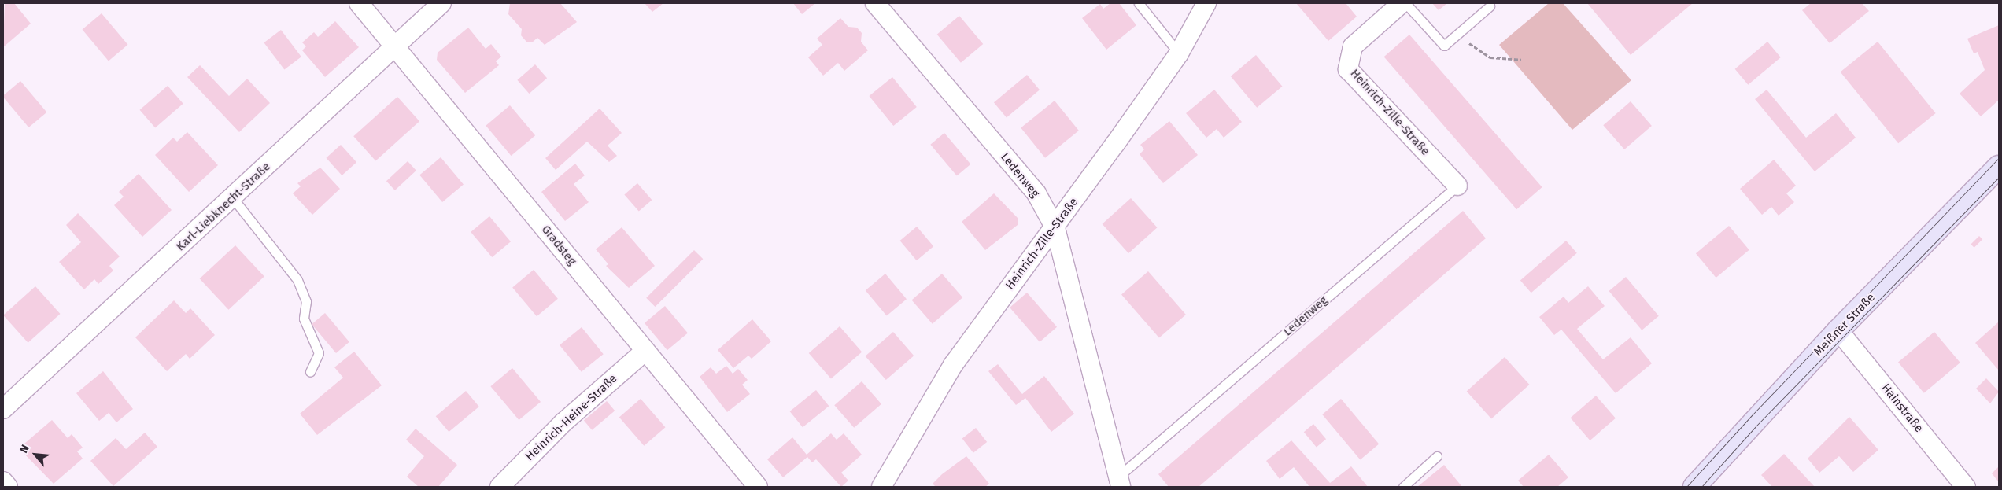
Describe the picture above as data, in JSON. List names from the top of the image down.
{
  "streets": {
    "main road": ["Meißner Straße"],
    "street": [
      "Heinrich-Zille-Straße",
      "Ledenweg",
      "Karl-Liebknecht-Straße",
      "Gradsteg",
      "Hainstraße",
      "Heinrich-Heine-Straße"
    ]
  },
  "crossings": [
    ["Heinrich-Zille-Straße", "Ledenweg"],
    ["Karl-Liebknecht-Straße", "Gradsteg"],
    ["Gradsteg", "Heinrich-Heine-Straße"],
    ["Meißner Straße", "Hainstraße"]
  ],
  "north": "top left"
}
